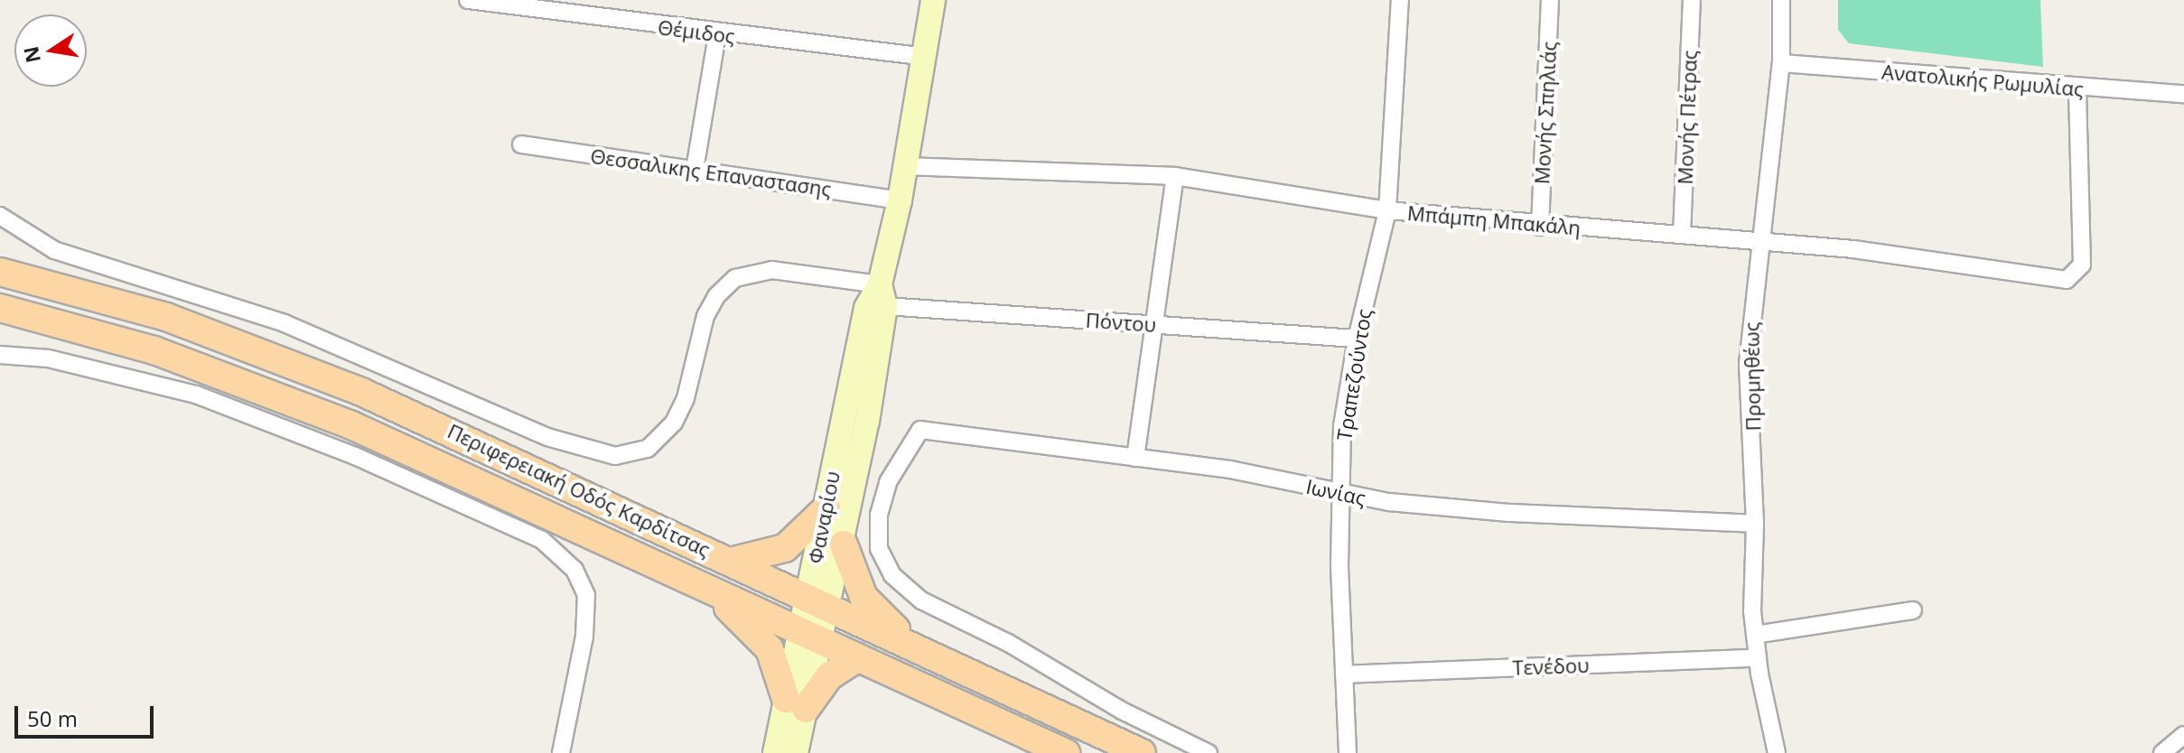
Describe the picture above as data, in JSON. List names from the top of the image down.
{
  "streets": {
    "main road": ["Περιφερειακή Οδός Καρδίτσας", "Φαναρίου"],
    "street": [
      "Θέμιδος",
      "Ανατολικής Ρωμυλίας",
      "Μονής Σπηλιάς",
      "Μονής Πέτρας",
      "Θεσσαλικης Επαναστασης",
      "Μπάμπη Μπακάλη",
      "Πόντου",
      "Τραπεζούντος",
      "Προμηθέως",
      "Ιωνίας",
      "Τενέδου"
    ]
  },
  "crossings": [
    ["Θέμιδος", "Φαναρίου"],
    ["Ανατολικής Ρωμυλίας", "Μπάμπη Μπακάλη"],
    ["Ανατολικής Ρωμυλίας", "Προμηθέως"],
    ["Μονής Σπηλιάς", "Μπάμπη Μπακάλη"],
    ["Μονής Πέτρας", "Μπάμπη Μπακάλη"],
    ["Θεσσαλικης Επαναστασης", "Φαναρίου"],
    ["Μπάμπη Μπακάλη", "Τραπεζούντος"],
    ["Μπάμπη Μπακάλη", "Προμηθέως"],
    ["Μπάμπη Μπακάλη", "Φαναρίου"],
    ["Πόντου", "Τραπεζούντος"],
    ["Πόντου", "Φαναρίου"],
    ["Τραπεζούντος", "Ιωνίας"],
    ["Τραπεζούντος", "Τενέδου"],
    ["Προμηθέως", "Ιωνίας"],
    ["Προμηθέως", "Τενέδου"],
    ["Περιφερειακή Οδός Καρδίτσας", "Φαναρίου"]
  ],
  "scale_bar": "50 m",
  "north": "left"
}
